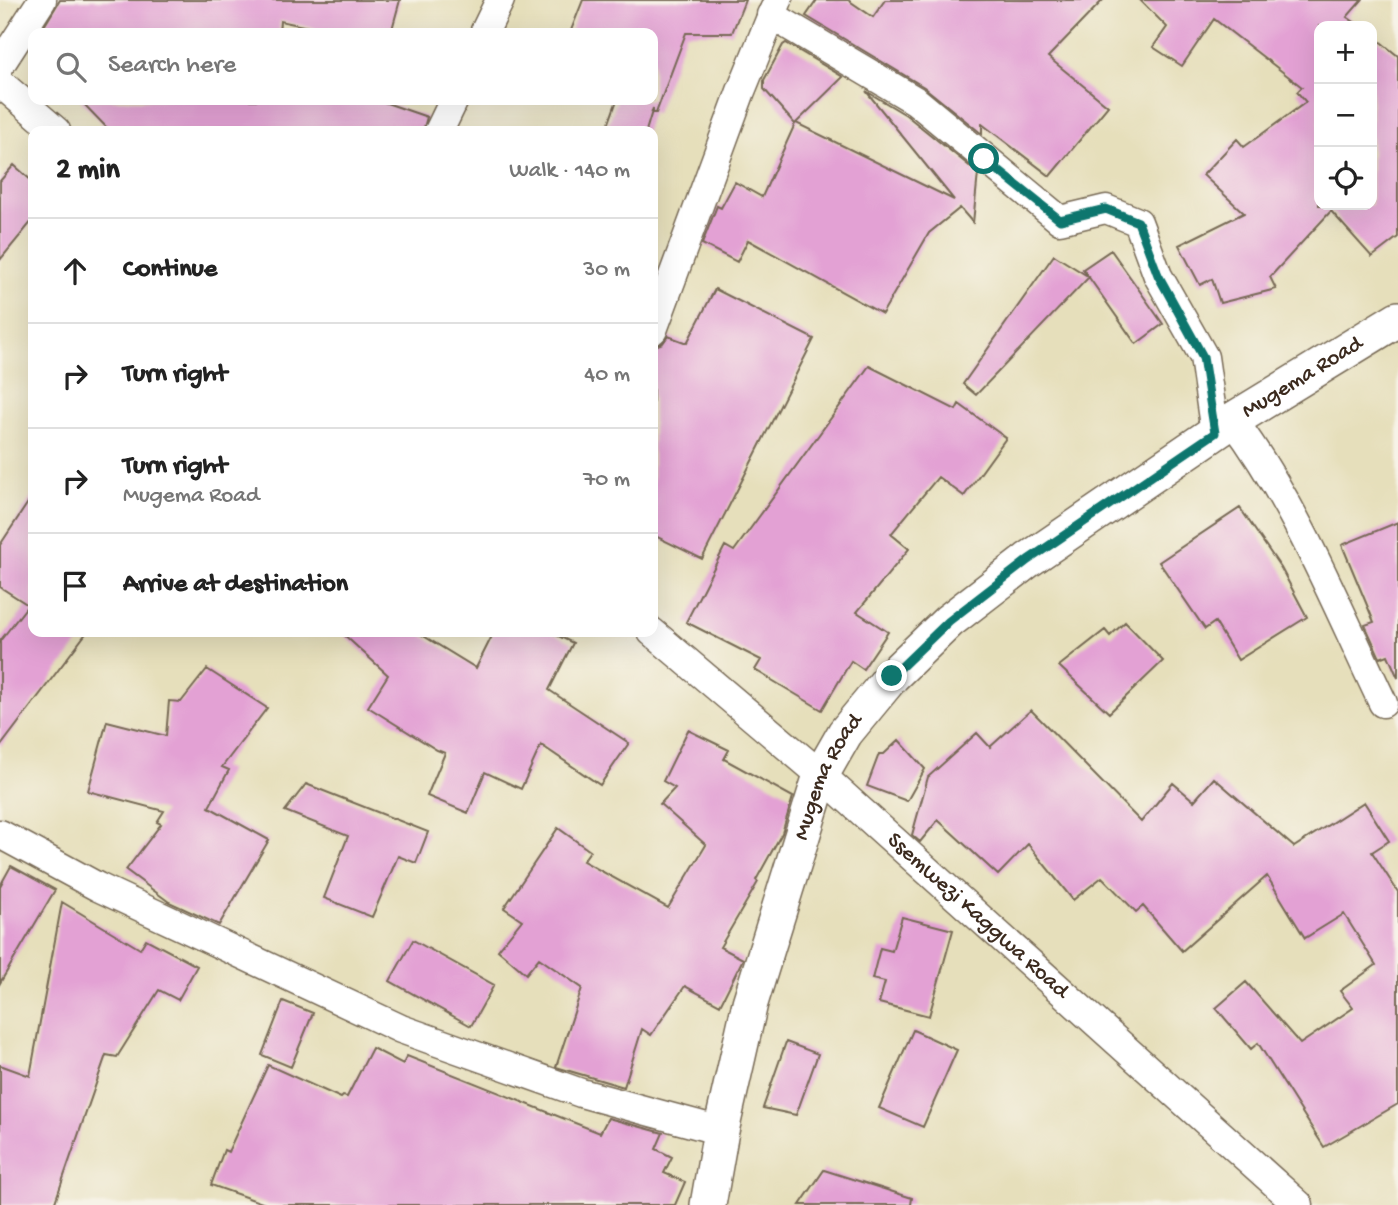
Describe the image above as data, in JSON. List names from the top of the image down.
{
  "streets": {
    "street": ["Mugema Road", "Ssemwezi Kaggwa Road"]
  },
  "crossings": [
    ["Mugema Road", "Ssemwezi Kaggwa Road"]
  ],
  "page": {
    "map_buttons": ["+", "−"],
    "search": "Search here",
    "heading": ["2 min", "Walk · 140 m"],
    "list": [
      ["Continue", "30 m"],
      ["Turn right", "40 m"],
      ["Turn right", "Mugema Road", "70 m"],
      "Arrive at destination"
    ]
  }
}
